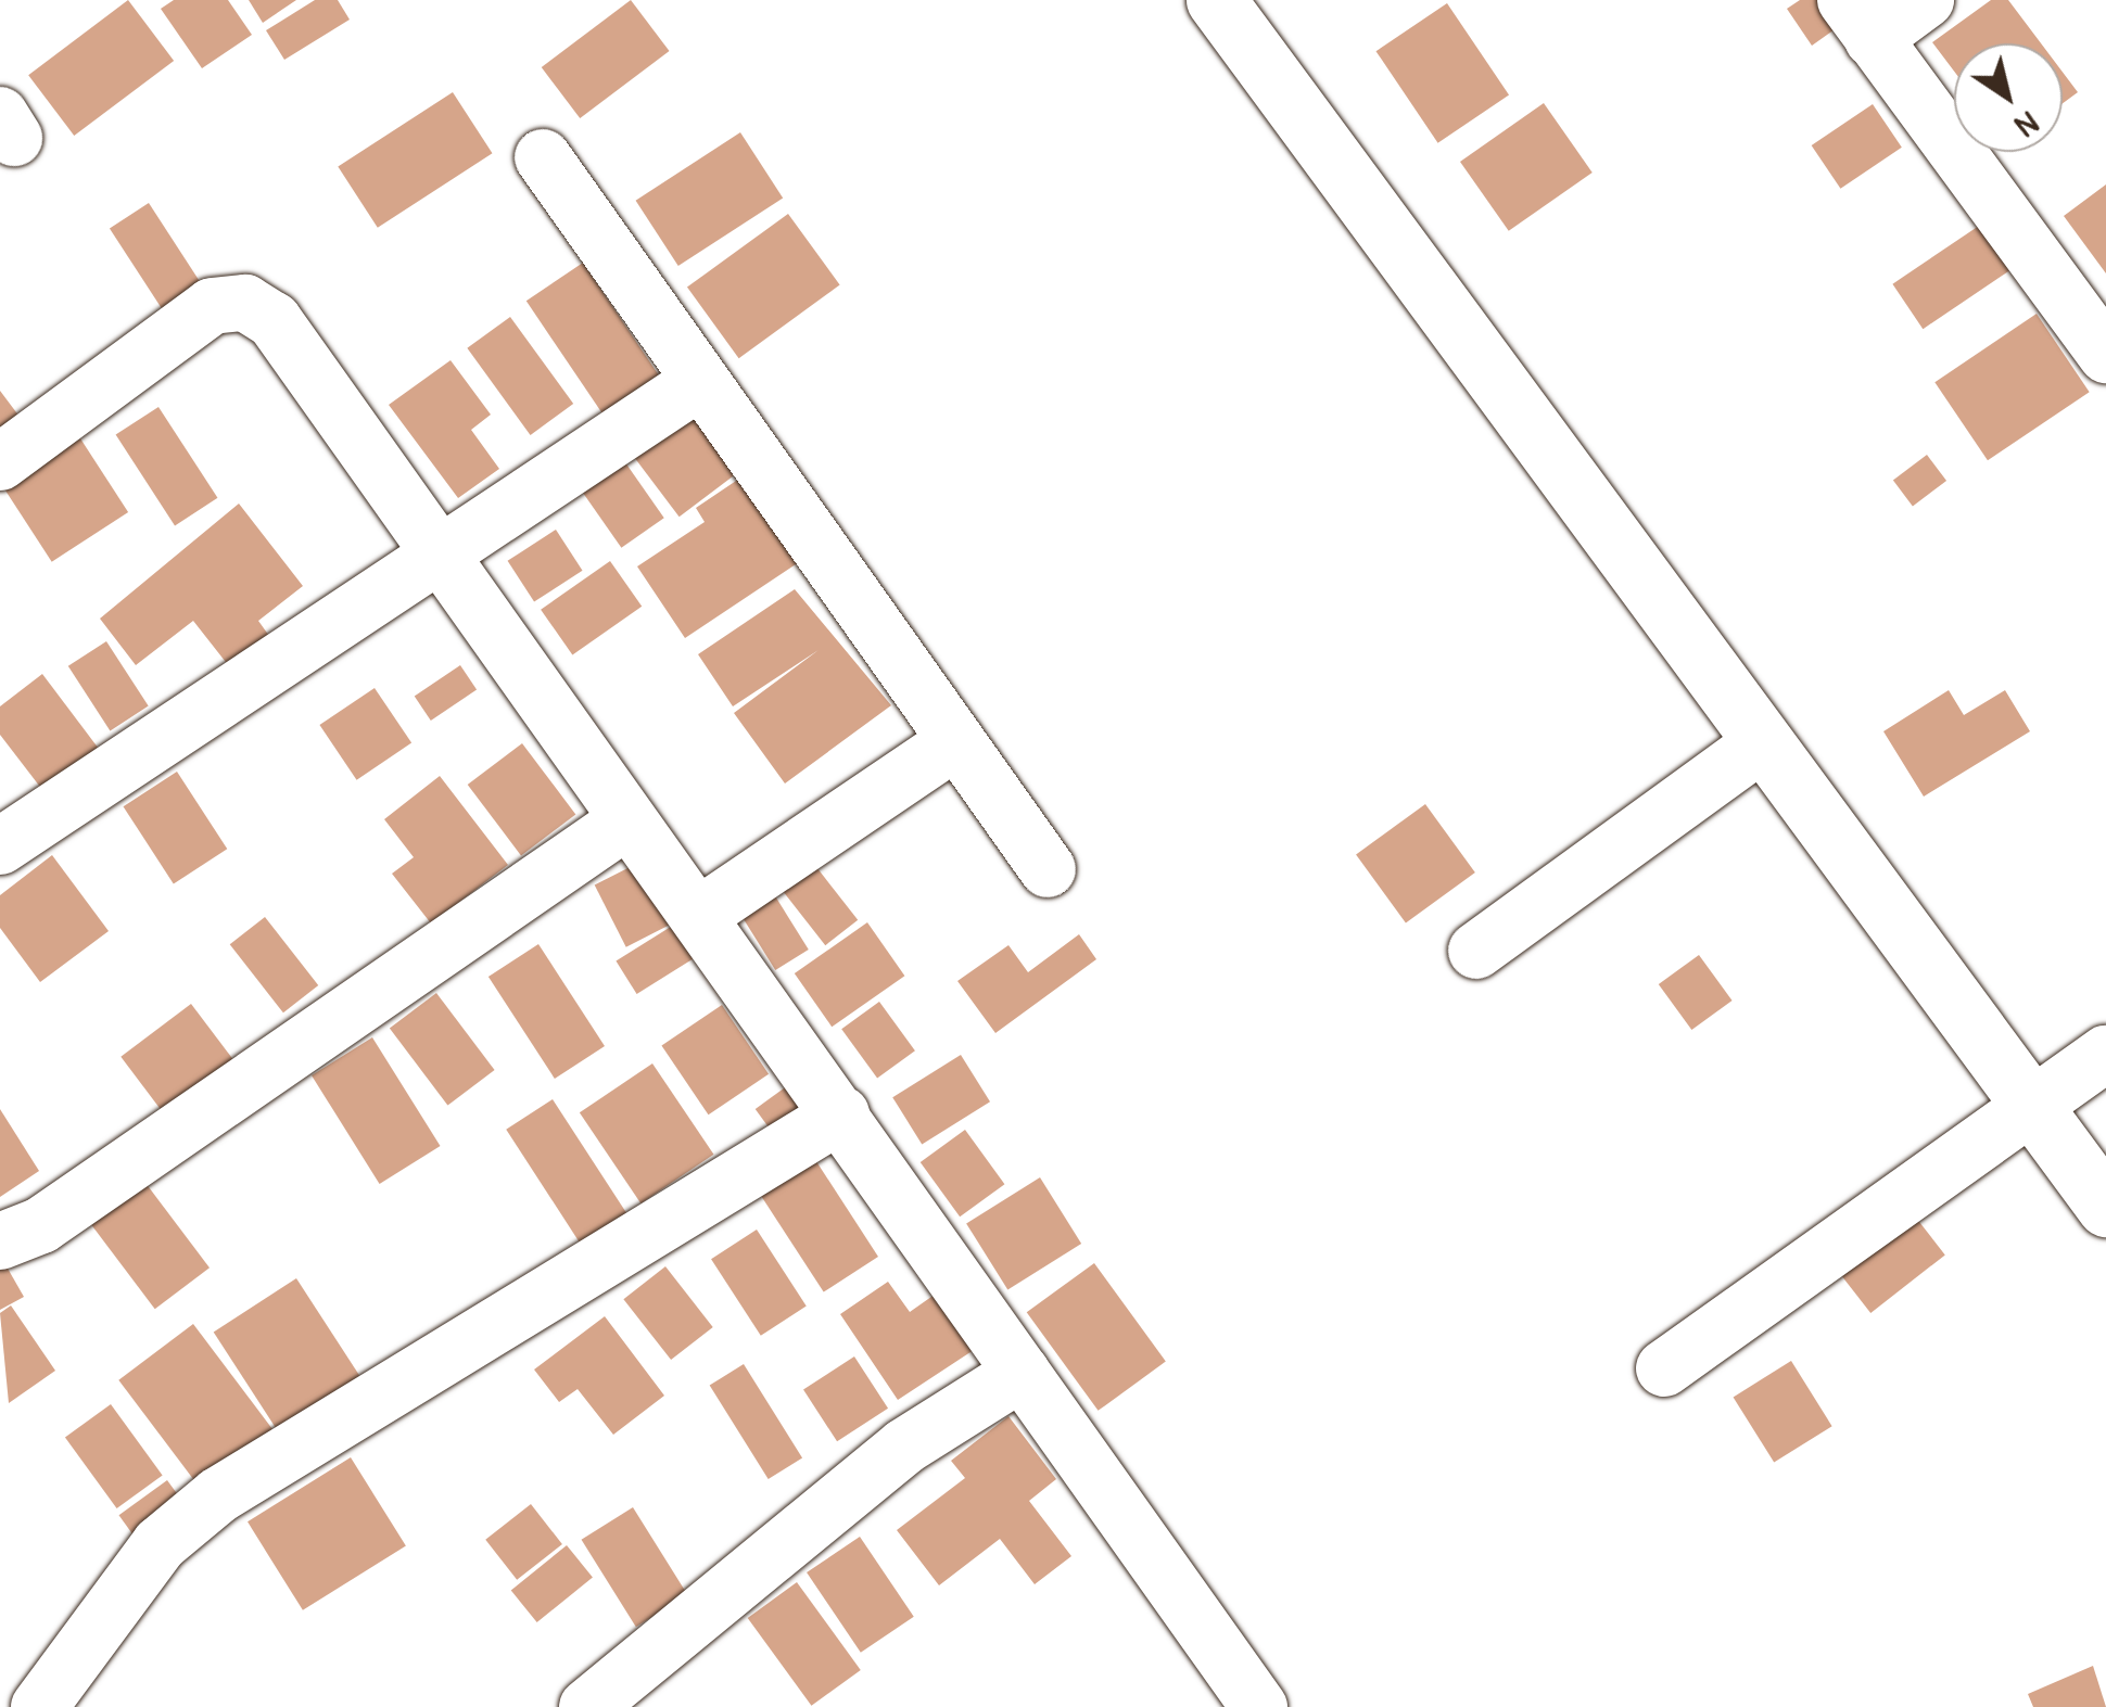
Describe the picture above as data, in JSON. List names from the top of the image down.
{
  "north": "bottom right"
}
